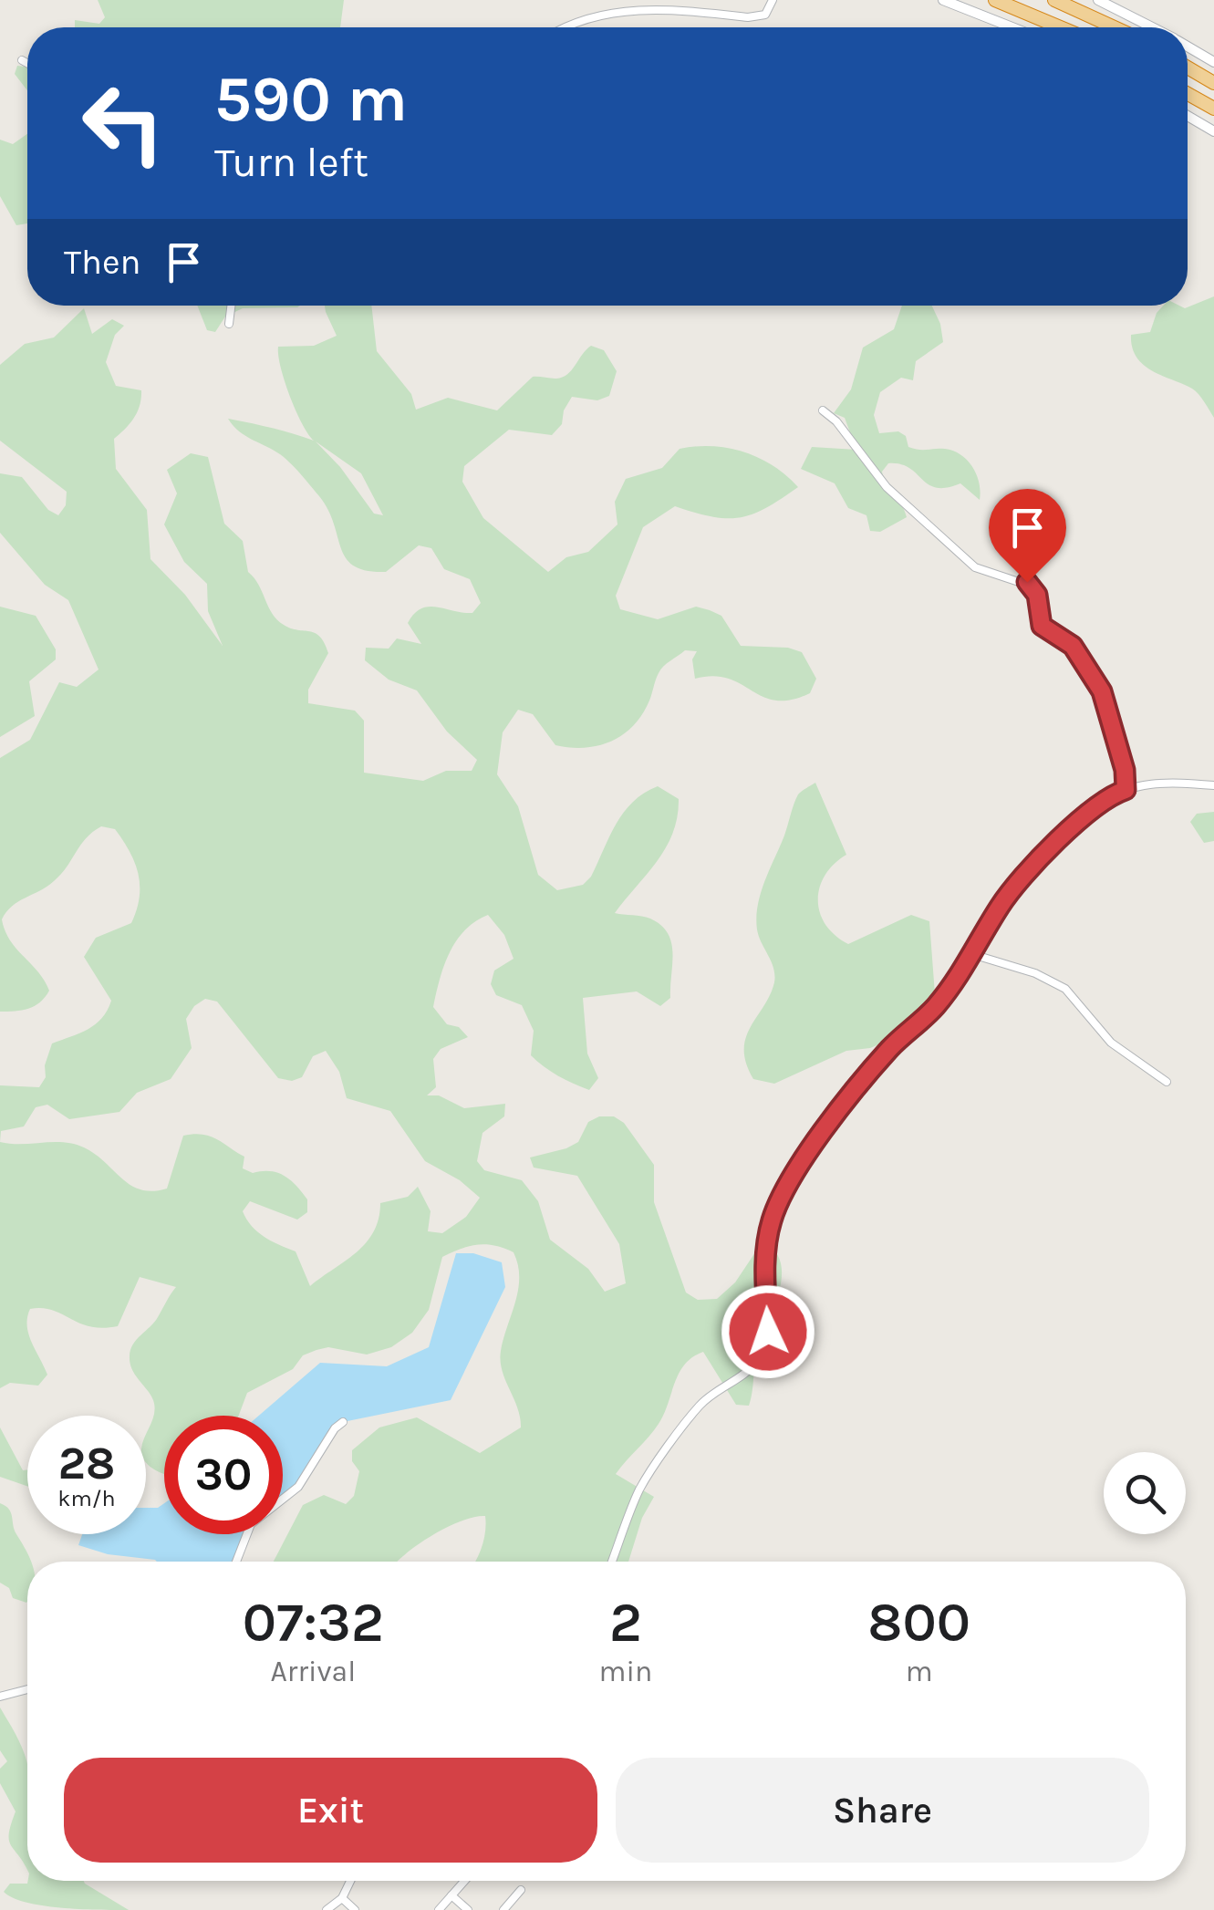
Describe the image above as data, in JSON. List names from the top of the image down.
{
  "page": {
    "turn": ["590 m", "Turn left"],
    "then": "Then",
    "speed": "28 km/h",
    "limit": "30",
    "eta": [
      "07:32",
      "Arrival",
      "2",
      "min",
      "800",
      "m"
    ],
    "buttons": ["Exit", "Share"]
  }
}
